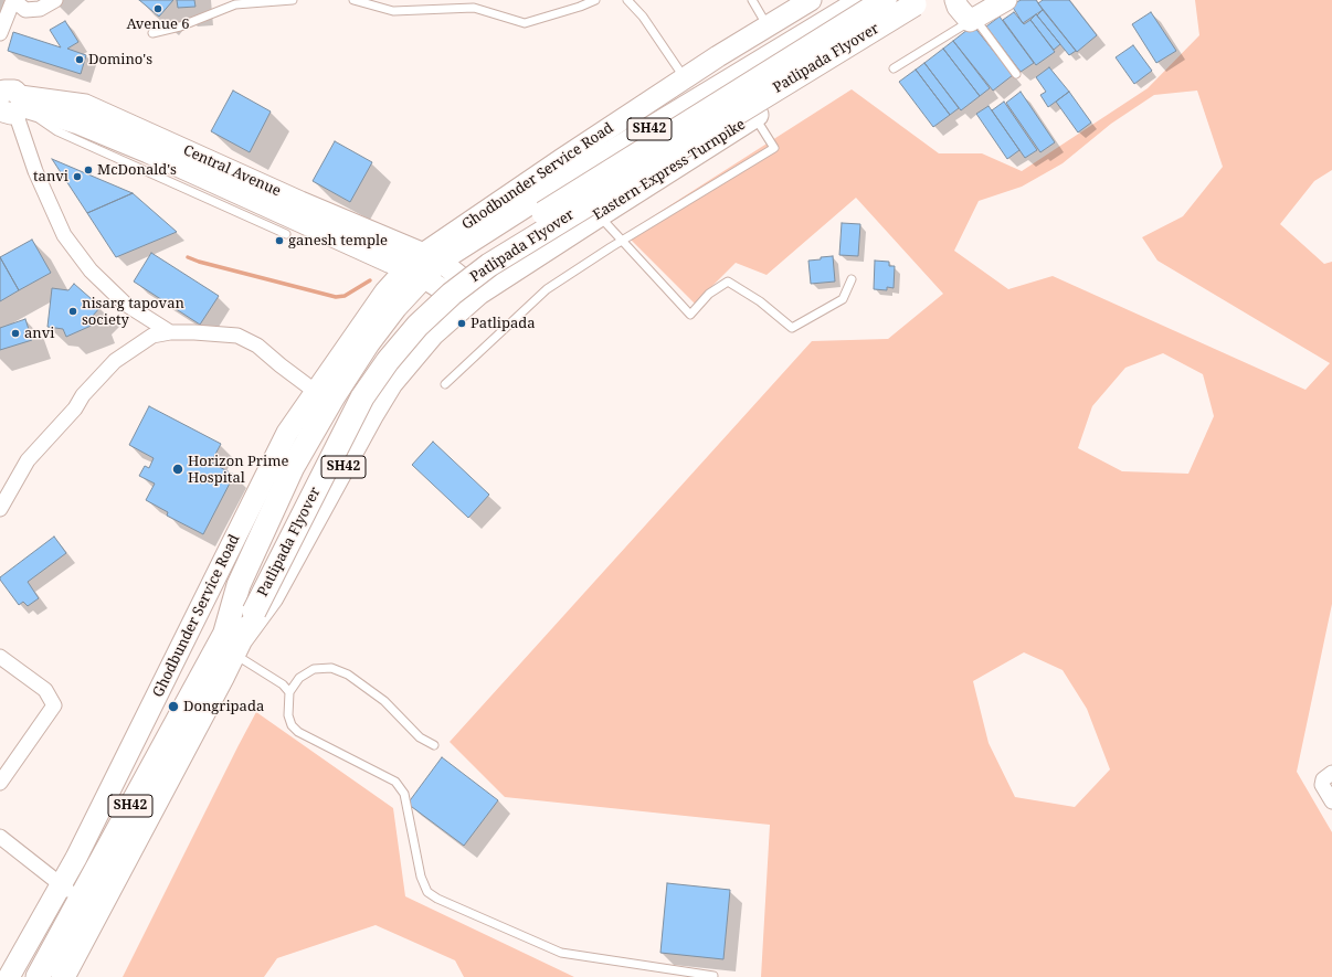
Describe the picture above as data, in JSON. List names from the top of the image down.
{
  "streets": {
    "main road": ["Patlipada Flyover", "SH42", "Eastern Express Turnpike"],
    "street": ["Central Avenue", "Ghodbunder Service Road"]
  },
  "crossings": [
    ["Patlipada Flyover", "SH42"],
    ["Patlipada Flyover", "Eastern Express Turnpike"],
    ["SH42", "Eastern Express Turnpike"],
    ["SH42", "Central Avenue"],
    ["SH42", "Ghodbunder Service Road"],
    ["Eastern Express Turnpike", "Central Avenue"],
    ["Central Avenue", "Ghodbunder Service Road"]
  ],
  "places": [
    "Avenue 6",
    "Domino's",
    "McDonald's",
    "tanvi",
    "ganesh temple",
    "nisarg tapovan society",
    "Patlipada",
    "anvi",
    "Horizon Prime Hospital",
    "Dongripada"
  ]
}
